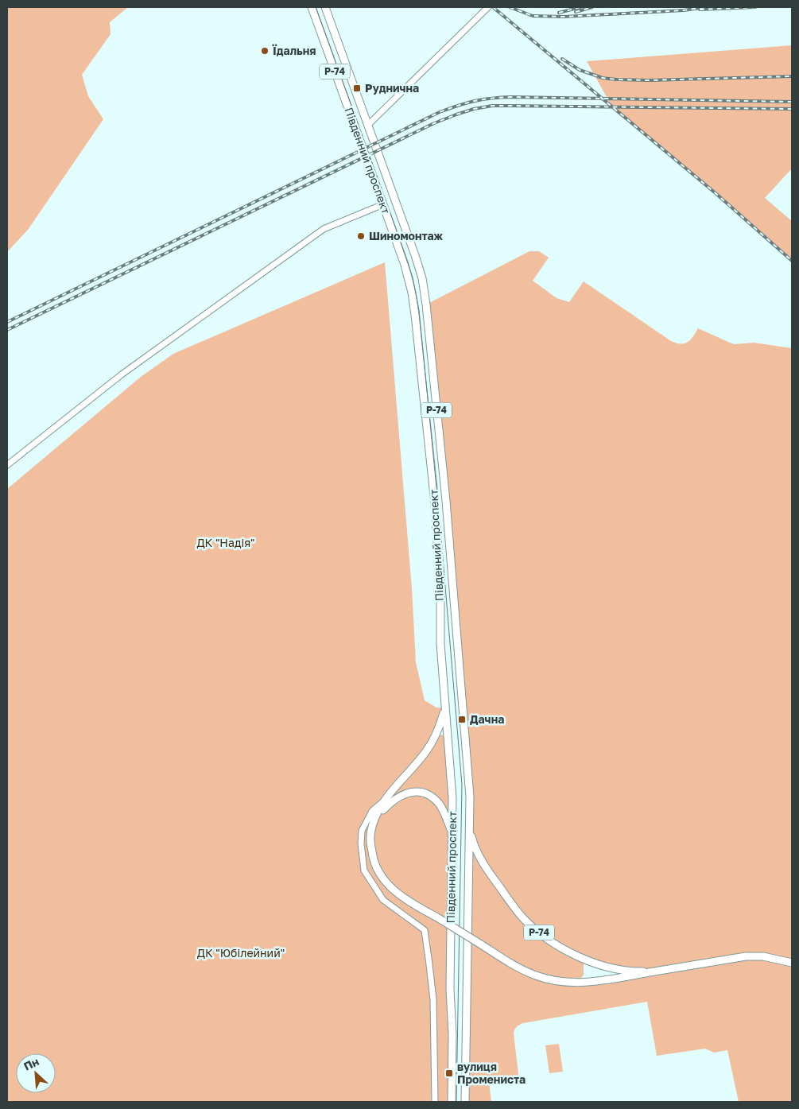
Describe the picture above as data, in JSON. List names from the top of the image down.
{
  "streets": {
    "main road": ["Р-74", "Південний проспект"]
  },
  "crossings": [
    ["Р-74", "Південний проспект"]
  ],
  "parks": ["ДК \"Надія\"", "ДК \"Юбілейний\""],
  "places": {
    "other": ["Їдальня", "Шиномонтаж"],
    "transit": ["Руднична", "Дачна", "вулиця Промениста"]
  },
  "north": "top left"
}
